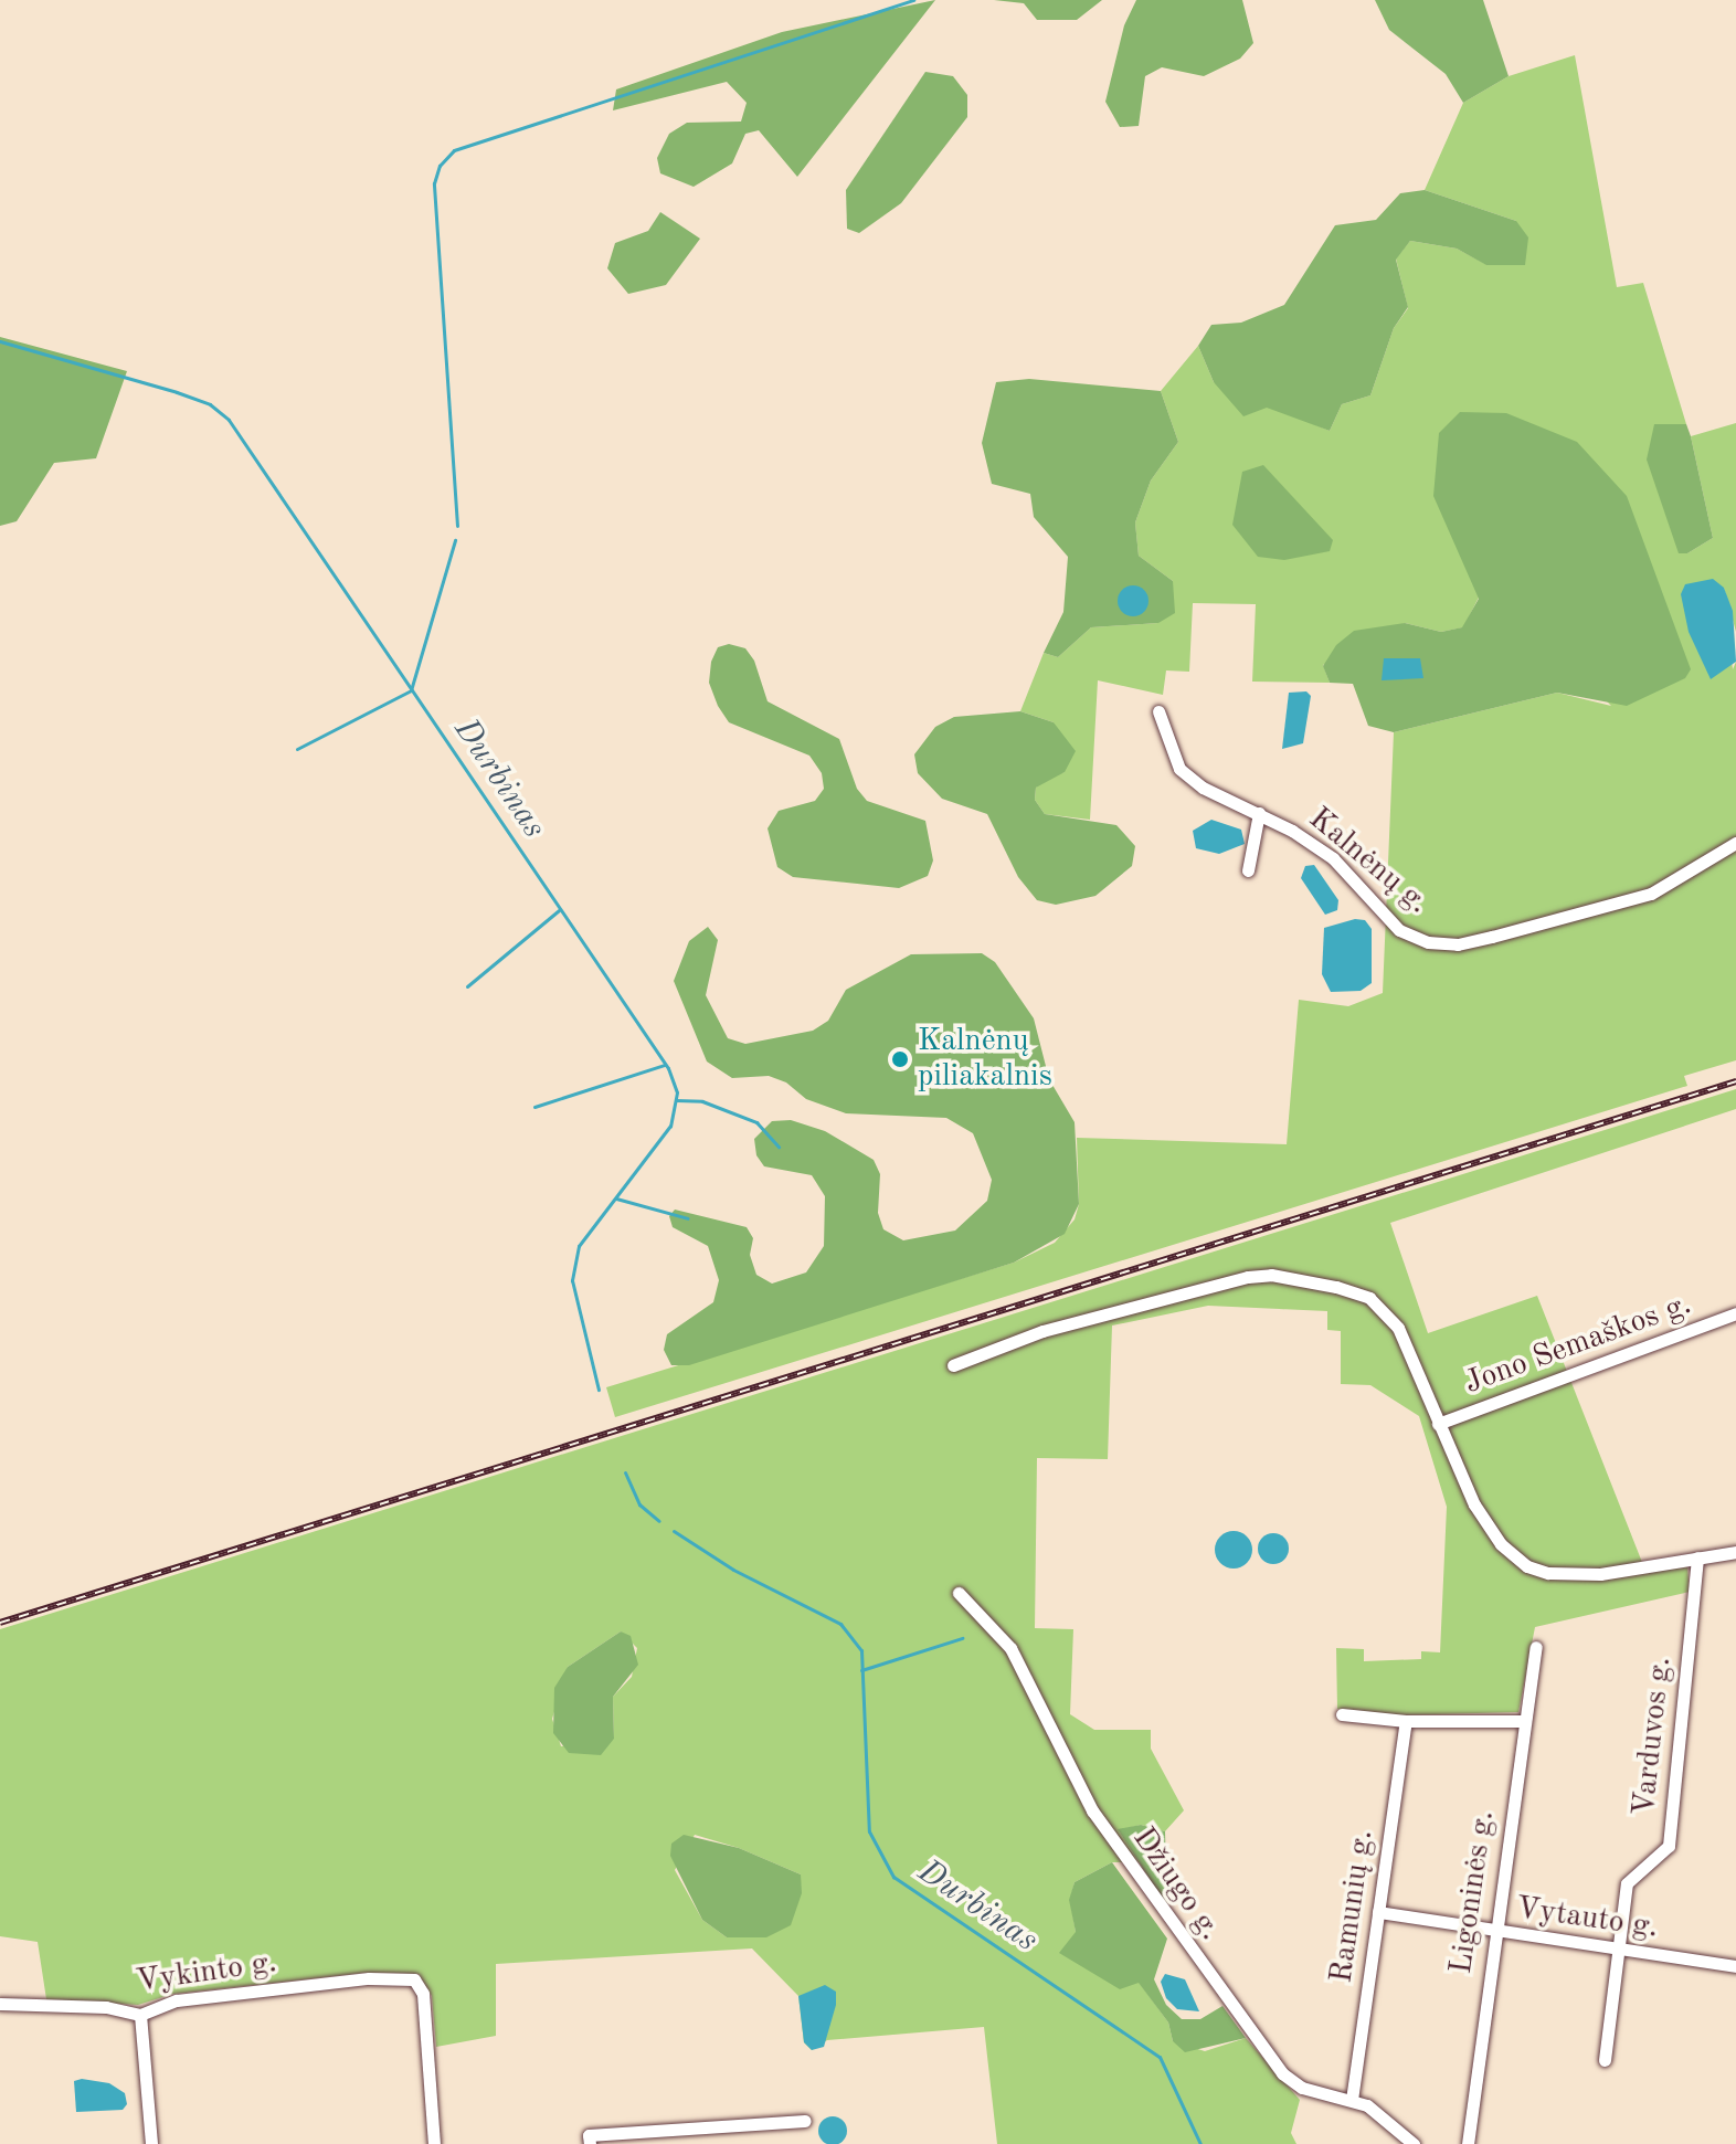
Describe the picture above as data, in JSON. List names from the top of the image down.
{
  "streets": {
    "street": [
      "Kalnėnų g.",
      "Jono Semaškos g.",
      "Varduvos g.",
      "Džiugo g.",
      "Ligoninės g.",
      "Ramunių g.",
      "Vytauto g.",
      "Vykinto g."
    ]
  },
  "crossings": [
    ["Varduvos g.", "Vytauto g."],
    ["Džiugo g.", "Ramunių g."],
    ["Ligoninės g.", "Vytauto g."],
    ["Ramunių g.", "Vytauto g."]
  ],
  "water": ["Durbinas"],
  "places": ["Kalnėnų piliakalnis"]
}
